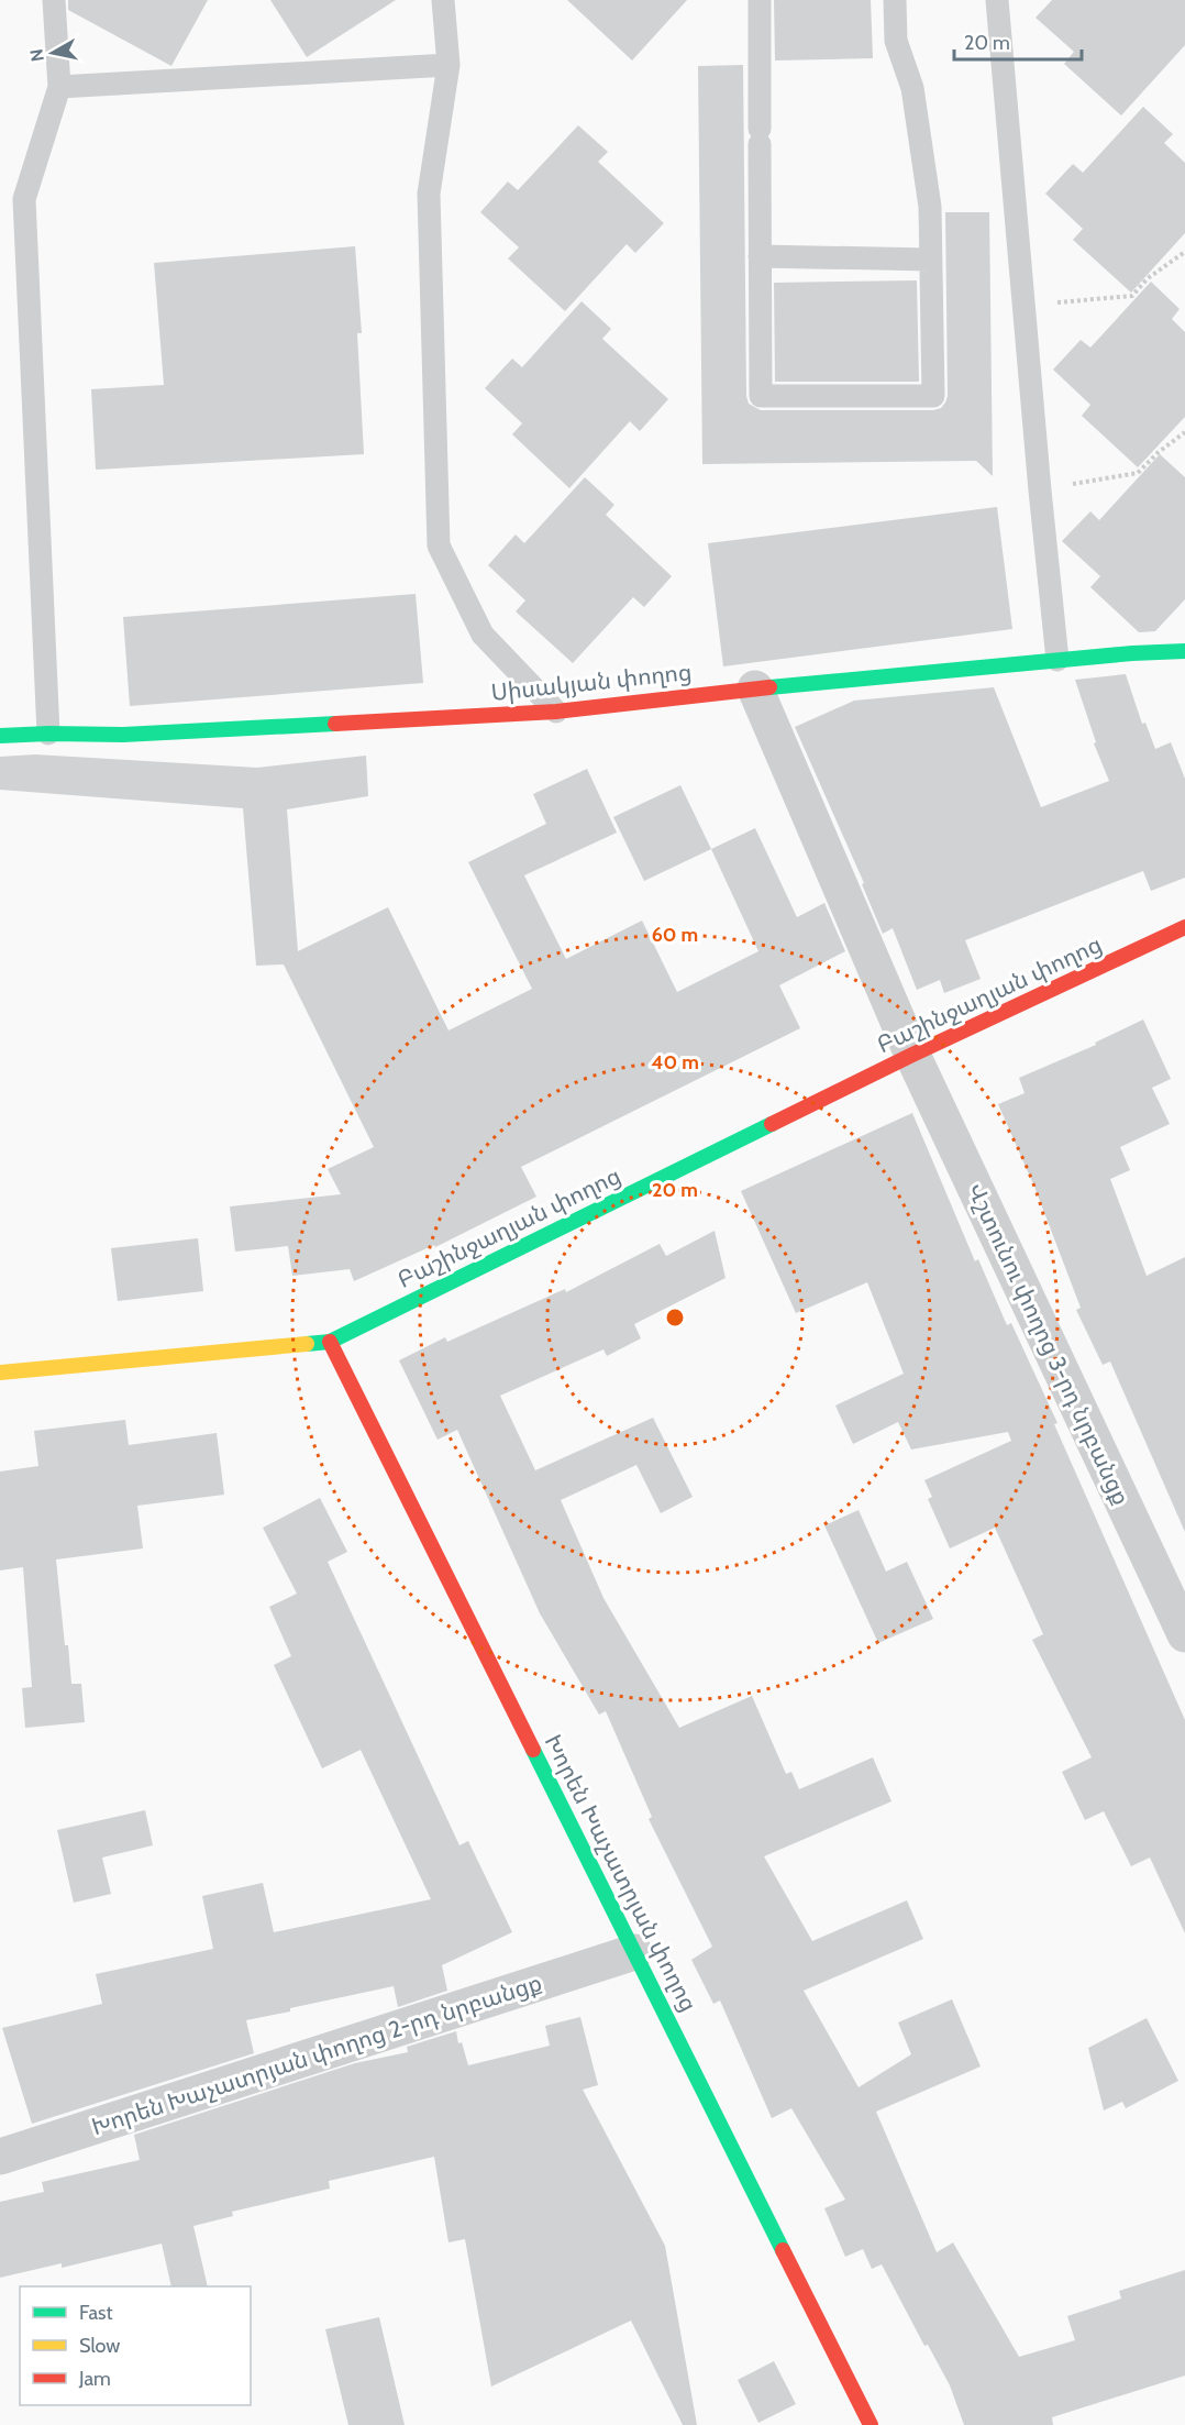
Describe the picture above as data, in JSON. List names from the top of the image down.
{
  "streets": {
    "street": [
      "Սիսակյան փողոց",
      "Բաշինջաղյան փողոց",
      "Վշտունու փողոց 3-րդ նրբանցք",
      "Խորեն Խաչատրյան փողոց",
      "Խորեն Խաչատրյան փողոց 2-րդ նրբանցք"
    ]
  },
  "crossings": [
    ["Սիսակյան փողոց", "Վշտունու փողոց 3-րդ նրբանցք"],
    ["Բաշինջաղյան փողոց", "Վշտունու փողոց 3-րդ նրբանցք"],
    ["Բաշինջաղյան փողոց", "Խորեն Խաչատրյան փողոց"],
    ["Խորեն Խաչատրյան փողոց", "Խորեն Խաչատրյան փողոց 2-րդ նրբանցք"]
  ],
  "legend": ["Fast", "Slow", "Jam"],
  "scale_bar": "20 m",
  "north": "left",
  "rings": ["60 m", "40 m", "20 m"]
}
